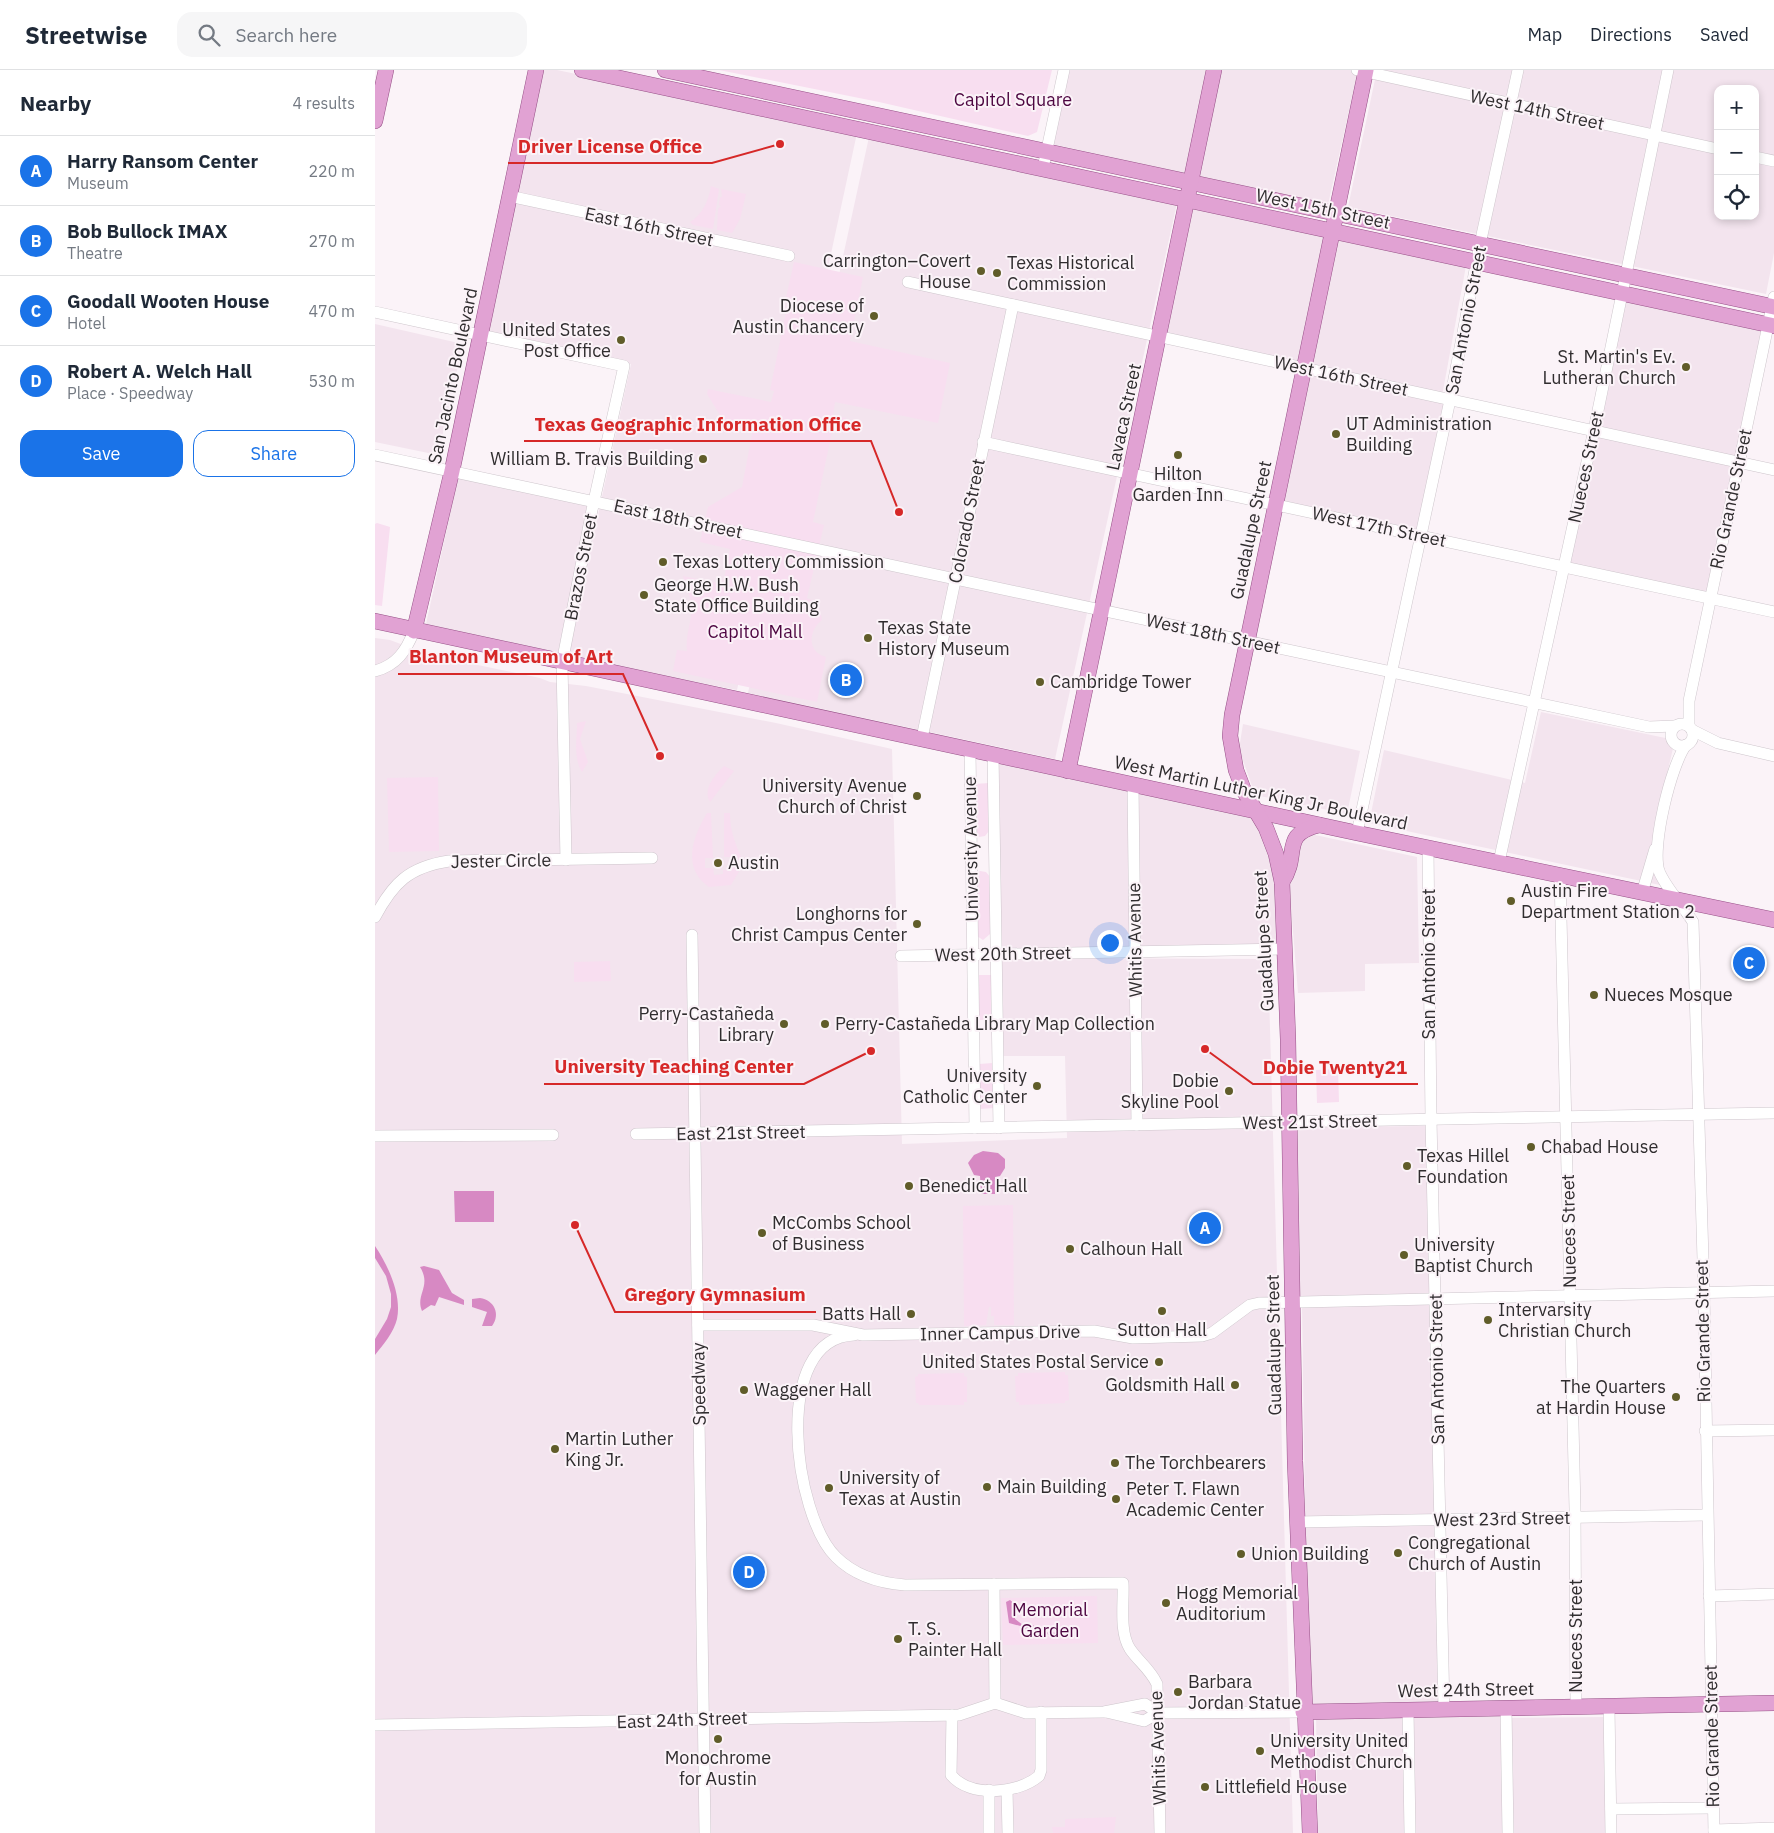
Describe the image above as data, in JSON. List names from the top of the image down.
{
  "streets": {
    "main road": [
      "West 15th Street",
      "San Jacinto Boulevard",
      "Lavaca Street",
      "Guadalupe Street",
      "West Martin Luther King Jr Boulevard",
      "West 24th Street"
    ],
    "street": [
      "West 14th Street",
      "East 16th Street",
      "San Antonio Street",
      "West 16th Street",
      "Nueces Street",
      "Rio Grande Street",
      "East 18th Street",
      "Colorado Street",
      "West 17th Street",
      "Brazos Street",
      "West 18th Street",
      "University Avenue",
      "Jester Circle",
      "Whitis Avenue",
      "West 20th Street",
      "West 21st Street",
      "East 21st Street",
      "Inner Campus Drive",
      "Speedway",
      "West 23rd Street",
      "East 24th Street"
    ]
  },
  "crossings": [
    ["West 14th Street", "San Antonio Street"],
    ["West 14th Street", "Nueces Street"],
    ["West 14th Street", "Guadalupe Street"],
    ["West 15th Street", "San Antonio Street"],
    ["West 15th Street", "Lavaca Street"],
    ["West 15th Street", "Nueces Street"],
    ["West 15th Street", "Rio Grande Street"],
    ["West 15th Street", "Guadalupe Street"],
    ["East 16th Street", "San Jacinto Boulevard"],
    ["San Antonio Street", "West 16th Street"],
    ["San Antonio Street", "West 17th Street"],
    ["San Antonio Street", "West 18th Street"],
    ["San Antonio Street", "West Martin Luther King Jr Boulevard"],
    ["San Antonio Street", "West 21st Street"],
    ["San Antonio Street", "Inner Campus Drive"],
    ["San Antonio Street", "West 23rd Street"],
    ["San Antonio Street", "West 24th Street"],
    ["San Jacinto Boulevard", "East 18th Street"],
    ["San Jacinto Boulevard", "Brazos Street"],
    ["San Jacinto Boulevard", "West Martin Luther King Jr Boulevard"],
    ["West 16th Street", "Lavaca Street"],
    ["West 16th Street", "Nueces Street"],
    ["West 16th Street", "Rio Grande Street"],
    ["West 16th Street", "Colorado Street"],
    ["West 16th Street", "Guadalupe Street"],
    ["Lavaca Street", "West 17th Street"],
    ["Lavaca Street", "West 18th Street"],
    ["Lavaca Street", "West Martin Luther King Jr Boulevard"],
    ["Nueces Street", "West 17th Street"],
    ["Nueces Street", "West 18th Street"],
    ["Nueces Street", "West Martin Luther King Jr Boulevard"],
    ["Nueces Street", "West 21st Street"],
    ["Nueces Street", "Inner Campus Drive"],
    ["Nueces Street", "West 23rd Street"],
    ["Nueces Street", "West 24th Street"],
    ["Rio Grande Street", "West 17th Street"],
    ["Rio Grande Street", "West 18th Street"],
    ["Rio Grande Street", "West Martin Luther King Jr Boulevard"],
    ["Rio Grande Street", "West 21st Street"],
    ["Rio Grande Street", "Inner Campus Drive"],
    ["Rio Grande Street", "West 23rd Street"],
    ["Rio Grande Street", "West 24th Street"],
    ["East 18th Street", "Brazos Street"],
    ["East 18th Street", "West 18th Street"],
    ["Colorado Street", "West 17th Street"],
    ["Colorado Street", "West 18th Street"],
    ["Colorado Street", "West Martin Luther King Jr Boulevard"],
    ["West 17th Street", "Guadalupe Street"],
    ["Guadalupe Street", "West 18th Street"],
    ["Guadalupe Street", "West Martin Luther King Jr Boulevard"],
    ["Guadalupe Street", "West 20th Street"],
    ["Guadalupe Street", "West 21st Street"],
    ["Guadalupe Street", "Inner Campus Drive"],
    ["Guadalupe Street", "West 23rd Street"],
    ["Guadalupe Street", "West 24th Street"],
    ["Brazos Street", "West Martin Luther King Jr Boulevard"],
    ["Brazos Street", "Jester Circle"],
    ["West Martin Luther King Jr Boulevard", "University Avenue"],
    ["West Martin Luther King Jr Boulevard", "Whitis Avenue"],
    ["University Avenue", "West 20th Street"],
    ["University Avenue", "West 21st Street"],
    ["Whitis Avenue", "West 20th Street"],
    ["Whitis Avenue", "West 21st Street"],
    ["Whitis Avenue", "West 24th Street"],
    ["West 21st Street", "East 21st Street"],
    ["East 21st Street", "Speedway"],
    ["Inner Campus Drive", "Speedway"],
    ["Speedway", "East 24th Street"],
    ["West 24th Street", "East 24th Street"]
  ],
  "parks": ["Capitol Square", "Capitol Mall", "Memorial Garden"],
  "places": [
    "Driver License Office",
    "Carrington–Covert House",
    "Texas Historical Commission",
    "Diocese of Austin Chancery",
    "United States Post Office",
    "St. Martin's Ev. Lutheran Church",
    "UT Administration Building",
    "Hilton Garden Inn",
    "William B. Travis Building",
    "Texas Geographic Information Office",
    "Texas Lottery Commission",
    "George H.W. Bush State Office Building",
    "Texas State History Museum",
    "Cambridge Tower",
    "Blanton Museum of Art",
    "University Avenue Church of Christ",
    "Austin",
    "Austin Fire Department Station 2",
    "Longhorns for Christ Campus Center",
    "Nueces Mosque",
    "Perry-Castañeda Library",
    "Perry-Castañeda Library Map Collection",
    "Dobie Twenty21",
    "University Teaching Center",
    "University Catholic Center",
    "Dobie Skyline Pool",
    "Chabad House",
    "Texas Hillel Foundation",
    "Benedict Hall",
    "Gregory Gymnasium",
    "McCombs School of Business",
    "Calhoun Hall",
    "University Baptist Church",
    "Sutton Hall",
    "Batts Hall",
    "Intervarsity Christian Church",
    "United States Postal Service",
    "Goldsmith Hall",
    "Waggener Hall",
    "The Quarters at Hardin House",
    "Martin Luther King Jr.",
    "The Torchbearers",
    "Main Building",
    "University of Texas at Austin",
    "Peter T. Flawn Academic Center",
    "Congregational Church of Austin",
    "Union Building",
    "Hogg Memorial Auditorium",
    "T. S. Painter Hall",
    "Barbara Jordan Statue",
    "Monochrome for Austin",
    "University United Methodist Church",
    "Littlefield House"
  ],
  "page": {
    "header": "Streetwise",
    "search": "Search here",
    "nav": ["Map", "Directions", "Saved"],
    "heading": ["Nearby", "4 results"],
    "map_buttons": ["+", "−"],
    "list": [
      {
        "mark": "A",
        "name": "Harry Ransom Center",
        "note": "Museum",
        "value": "220 m"
      },
      {
        "mark": "B",
        "name": "Bob Bullock IMAX",
        "note": "Theatre",
        "value": "270 m"
      },
      {
        "mark": "C",
        "name": "Goodall Wooten House",
        "note": "Hotel",
        "value": "470 m"
      },
      {
        "mark": "D",
        "name": "Robert A. Welch Hall",
        "note": "Place · Speedway",
        "value": "530 m"
      }
    ],
    "buttons": ["Save", "Share"],
    "pins": [
      "B",
      "C",
      "A",
      "D"
    ]
  }
}
